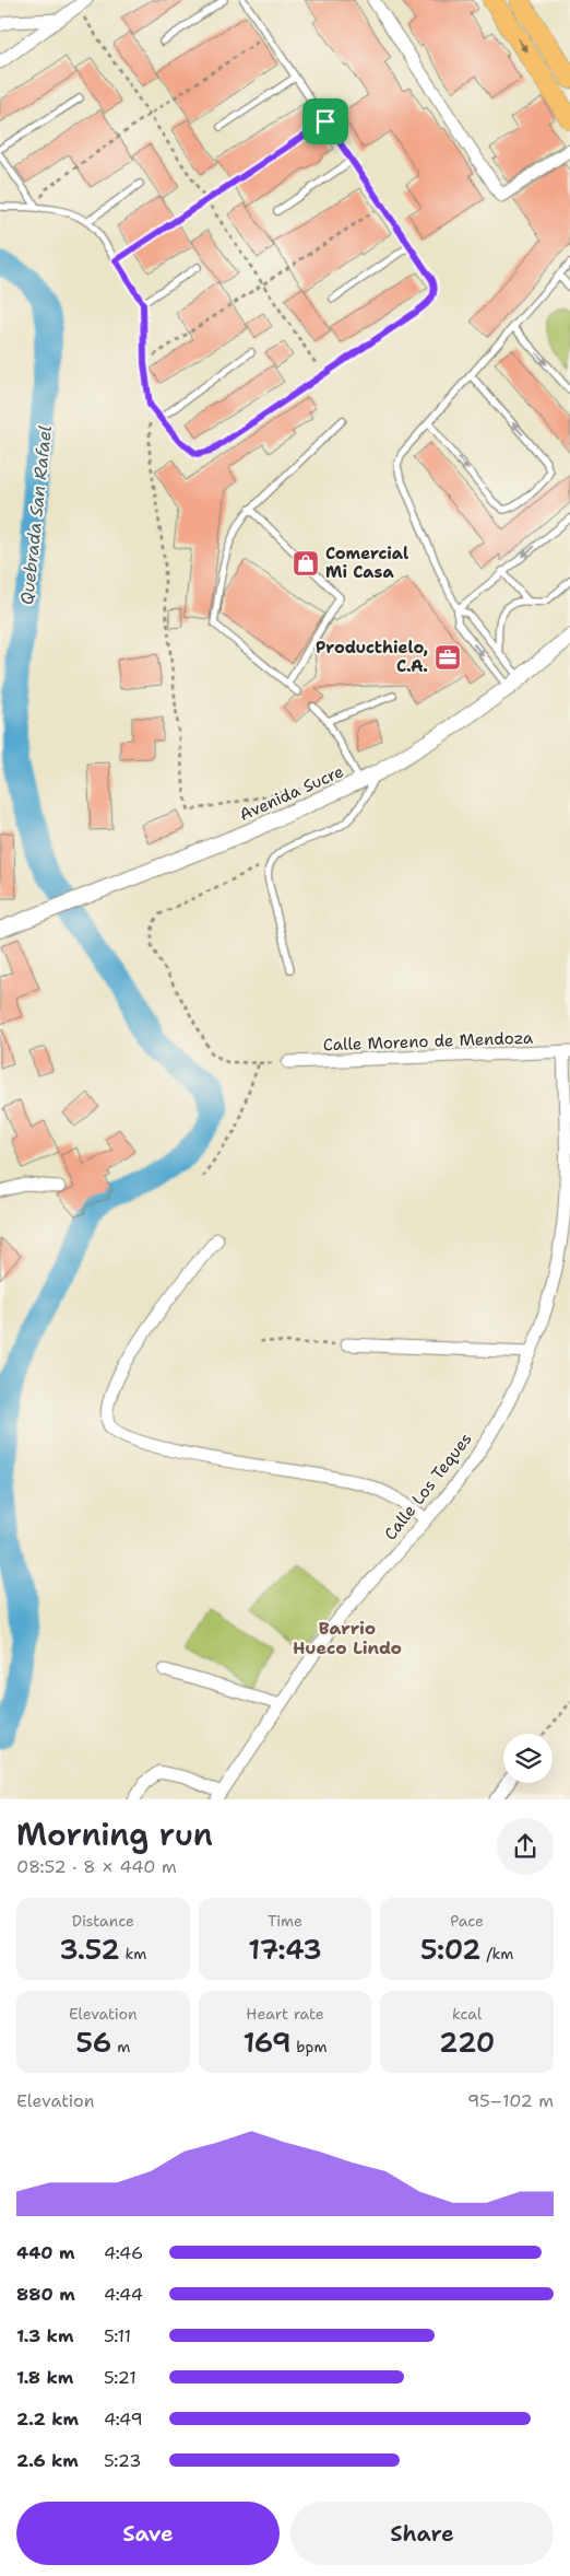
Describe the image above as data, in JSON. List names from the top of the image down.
{
  "streets": {
    "street": ["Avenida Sucre", "Calle Moreno de Mendoza", "Calle Los Teques"]
  },
  "crossings": [
    ["Calle Moreno de Mendoza", "Calle Los Teques"]
  ],
  "districts": ["Barrio Hueco Lindo"],
  "water": ["Quebrada San Rafael"],
  "places": {
    "shop": ["Comercial Mi Casa"],
    "office": ["Producthielo, C.A."]
  },
  "page": {
    "heading": ["Morning run", "08:52 · 8 × 440 m"],
    "stats": [
      ["Distance", "3.52 km"],
      ["Time", "17:43"],
      ["Pace", "5:02 /km"],
      ["Elevation", "56 m"],
      ["Heart rate", "169 bpm"],
      ["kcal", "220"]
    ],
    "chart": ["Elevation", "95–102 m"],
    "list": [
      {
        "name": "440 m",
        "note": "4:46"
      },
      {
        "name": "880 m",
        "note": "4:44"
      },
      {
        "name": "1.3 km",
        "note": "5:11"
      },
      {
        "name": "1.8 km",
        "note": "5:21"
      },
      {
        "name": "2.2 km",
        "note": "4:49"
      },
      {
        "name": "2.6 km",
        "note": "5:23"
      }
    ],
    "buttons": ["Save", "Share"]
  }
}
